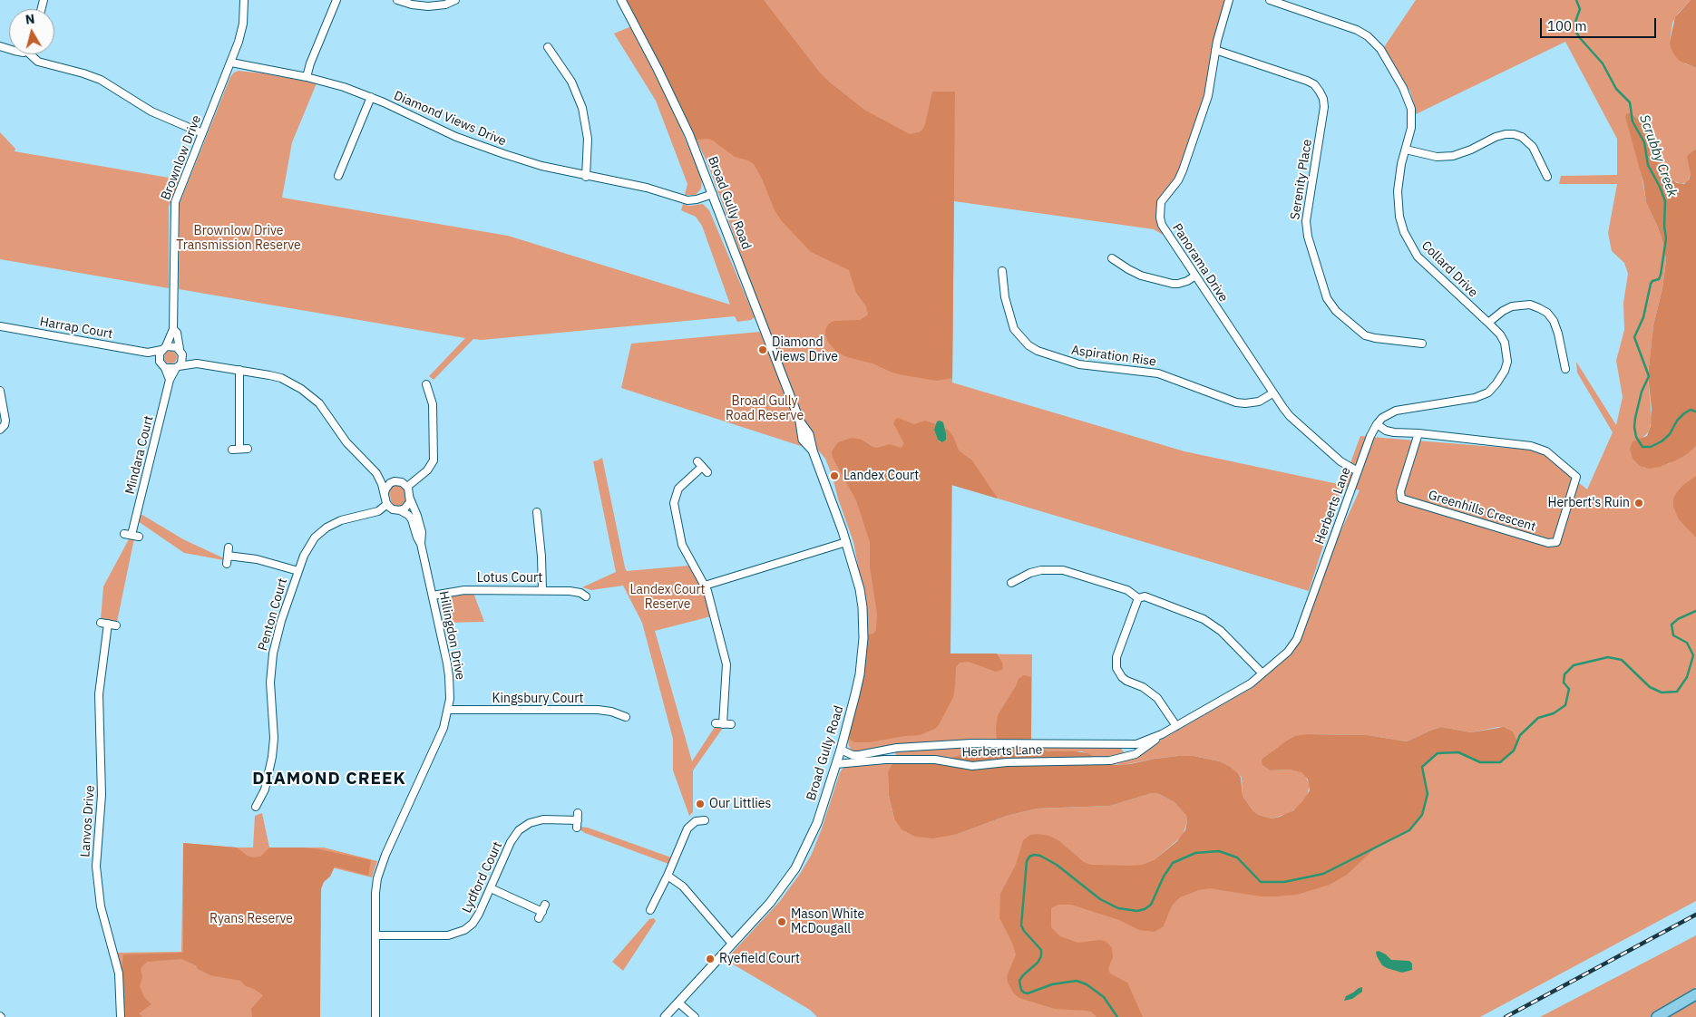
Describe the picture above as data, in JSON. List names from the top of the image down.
{
  "streets": {
    "street": [
      "Diamond Views Drive",
      "Brownlow Drive",
      "Serenity Place",
      "Broad Gully Road",
      "Panorama Drive",
      "Collard Drive",
      "Harrap Court",
      "Aspiration Rise",
      "Mindara Court",
      "Herberts Lane",
      "Greenhills Crescent",
      "Lotus Court",
      "Penton Court",
      "Hillingdon Drive",
      "Kingsbury Court",
      "Lanvos Drive",
      "Lydford Court"
    ]
  },
  "crossings": [
    ["Diamond Views Drive", "Brownlow Drive"],
    ["Diamond Views Drive", "Broad Gully Road"],
    ["Brownlow Drive", "Harrap Court"],
    ["Brownlow Drive", "Mindara Court"],
    ["Serenity Place", "Panorama Drive"],
    ["Broad Gully Road", "Herberts Lane"],
    ["Panorama Drive", "Aspiration Rise"],
    ["Panorama Drive", "Herberts Lane"],
    ["Collard Drive", "Herberts Lane"],
    ["Harrap Court", "Mindara Court"],
    ["Lotus Court", "Hillingdon Drive"],
    ["Penton Court", "Hillingdon Drive"],
    ["Hillingdon Drive", "Kingsbury Court"],
    ["Hillingdon Drive", "Lydford Court"]
  ],
  "districts": ["DIAMOND CREEK"],
  "water": ["Scrubby Creek"],
  "parks": [
    "Brownlow Drive Transmission Reserve",
    "Broad Gully Road Reserve",
    "Landex Court Reserve",
    "Ryans Reserve"
  ],
  "places": [
    "Diamond Views Drive",
    "Landex Court",
    "Herbert's Ruin",
    "Our Littlies",
    "Mason White McDougall",
    "Ryefield Court"
  ],
  "scale_bar": "100 m",
  "north": "top"
}
